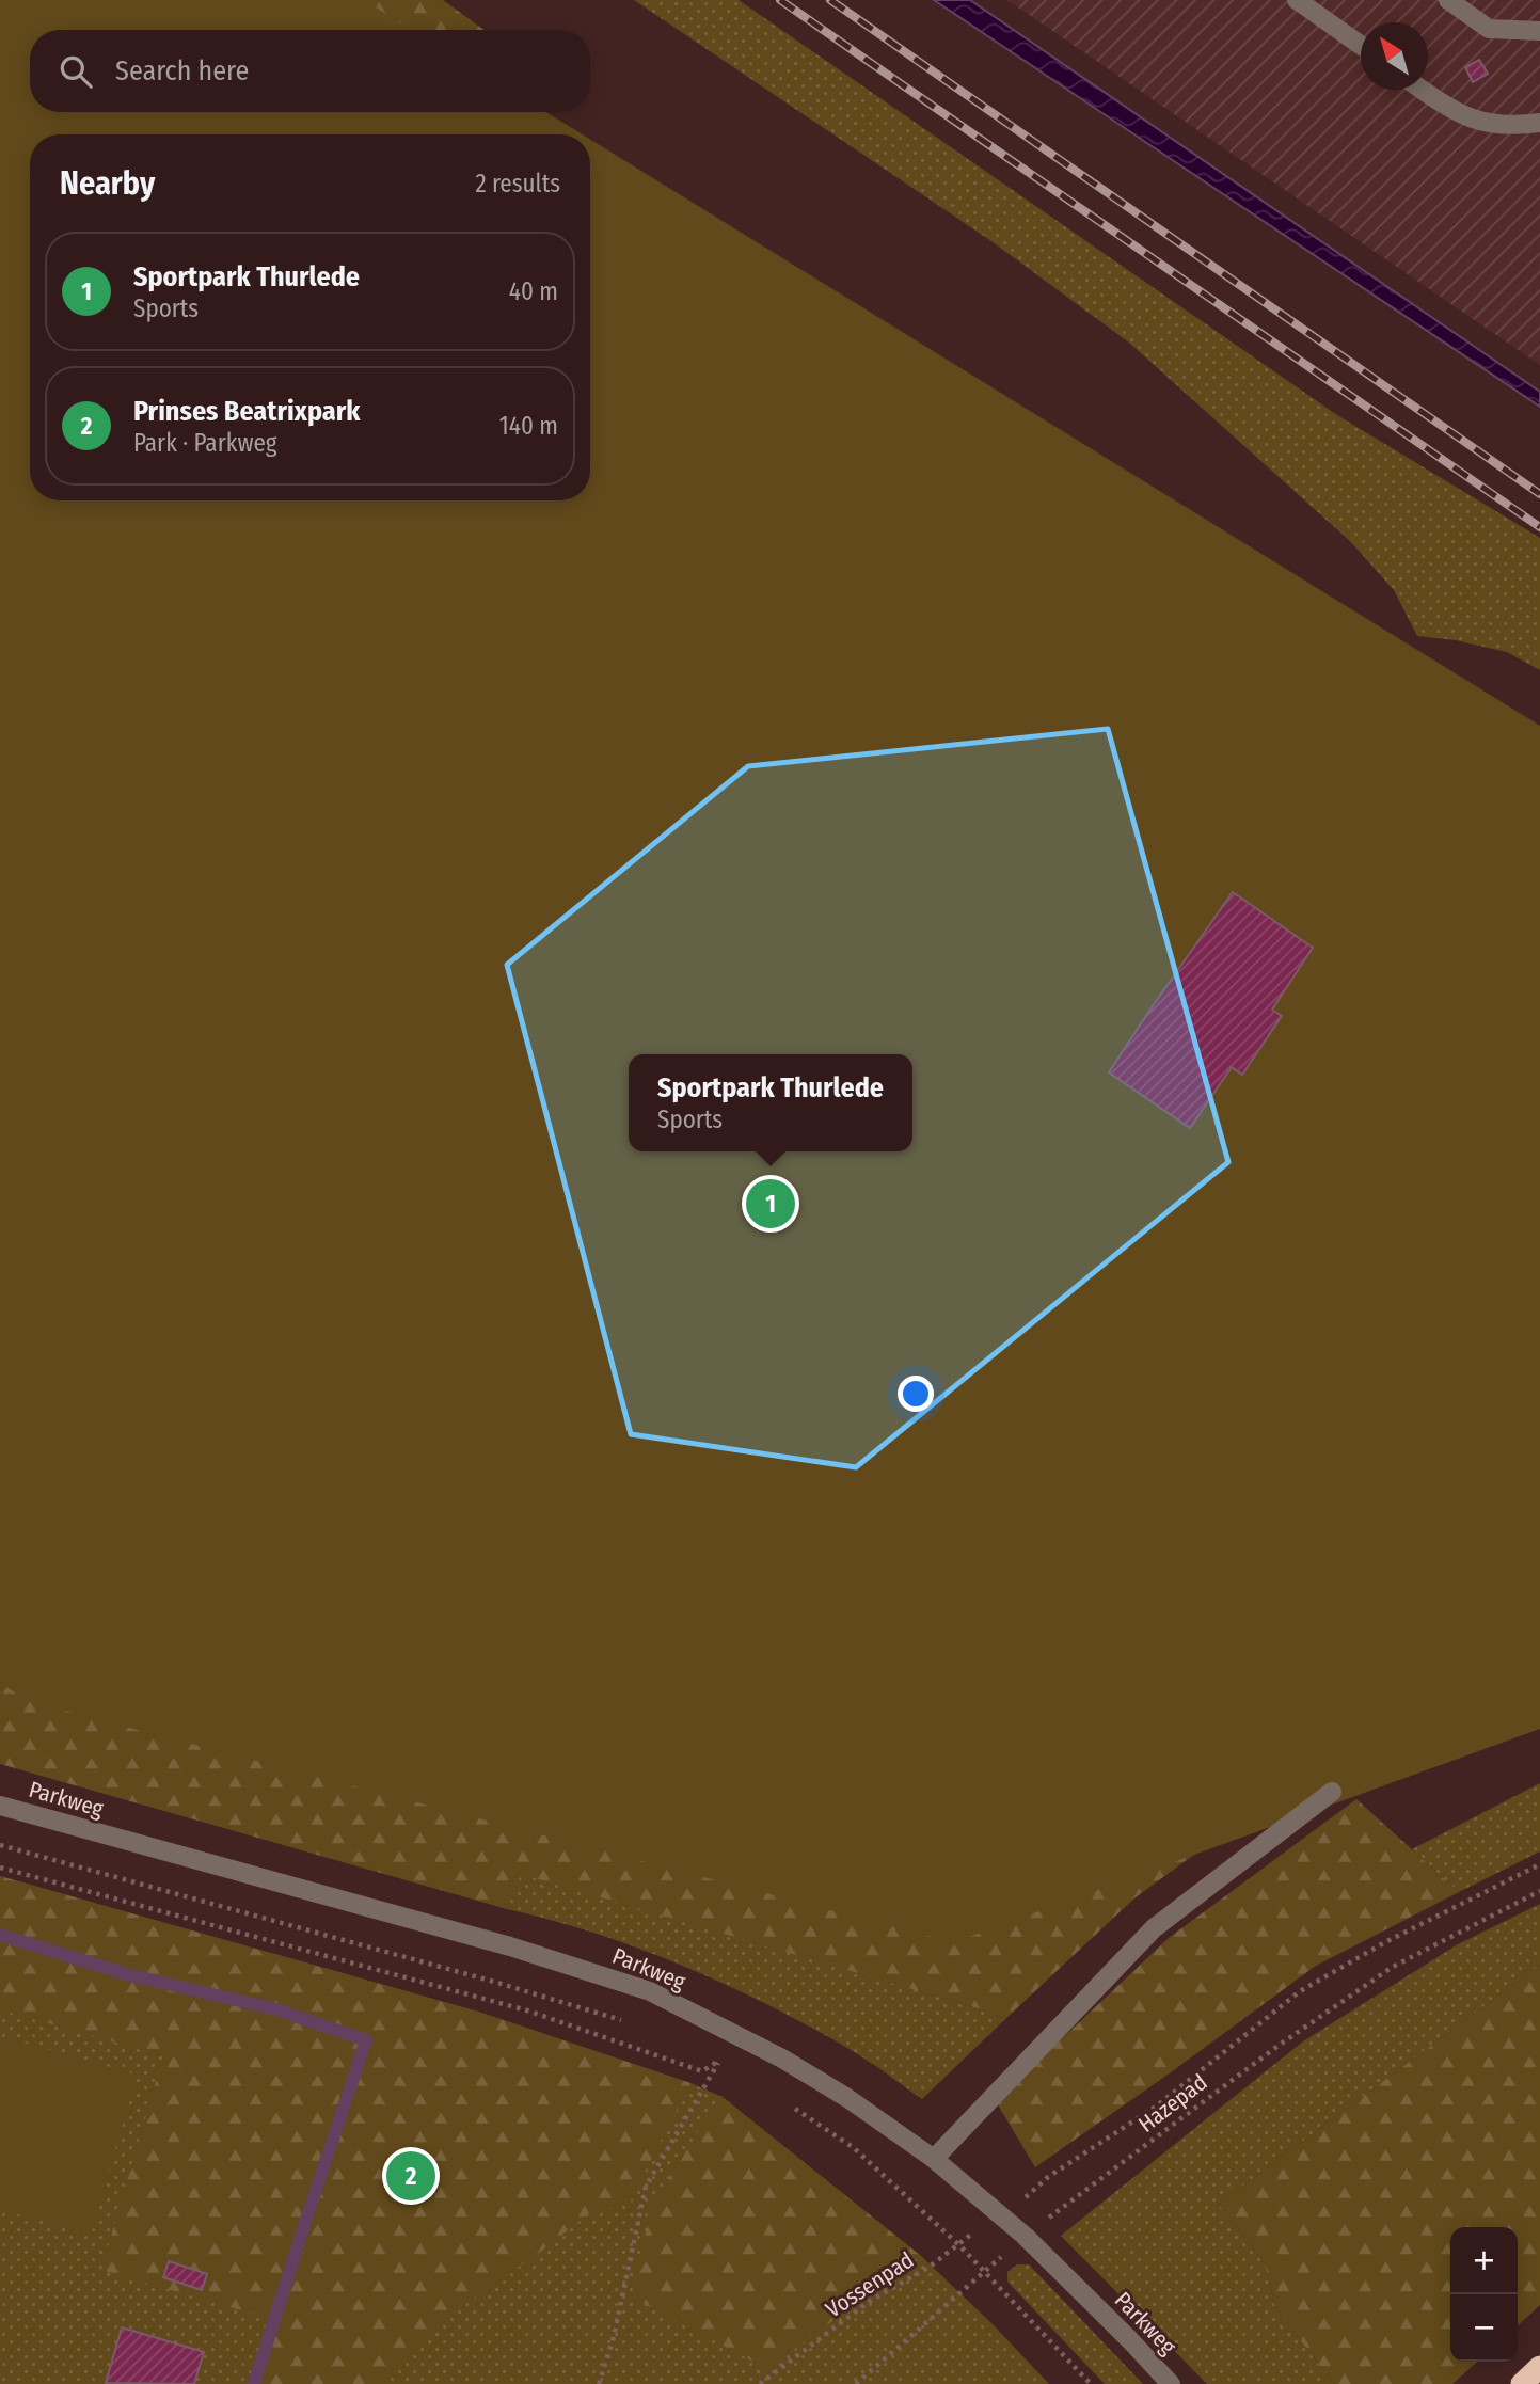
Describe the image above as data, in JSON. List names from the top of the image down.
{
  "streets": {
    "street": ["Parkweg"],
    "path": ["Hazepad", "Vossenpad"]
  },
  "crossings": [
    ["Parkweg", "Hazepad"],
    ["Parkweg", "Vossenpad"]
  ],
  "north": "top left",
  "page": {
    "search": "Search here",
    "heading": ["Nearby", "2 results"],
    "list": [
      {
        "mark": "1",
        "name": "Sportpark Thurlede",
        "note": "Sports",
        "value": "40 m"
      },
      {
        "mark": "2",
        "name": "Prinses Beatrixpark",
        "note": "Park · Parkweg",
        "value": "140 m"
      }
    ],
    "popup": ["Sportpark Thurlede", "Sports"],
    "pins": ["1", "2"],
    "map_buttons": ["+", "−"]
  }
}
